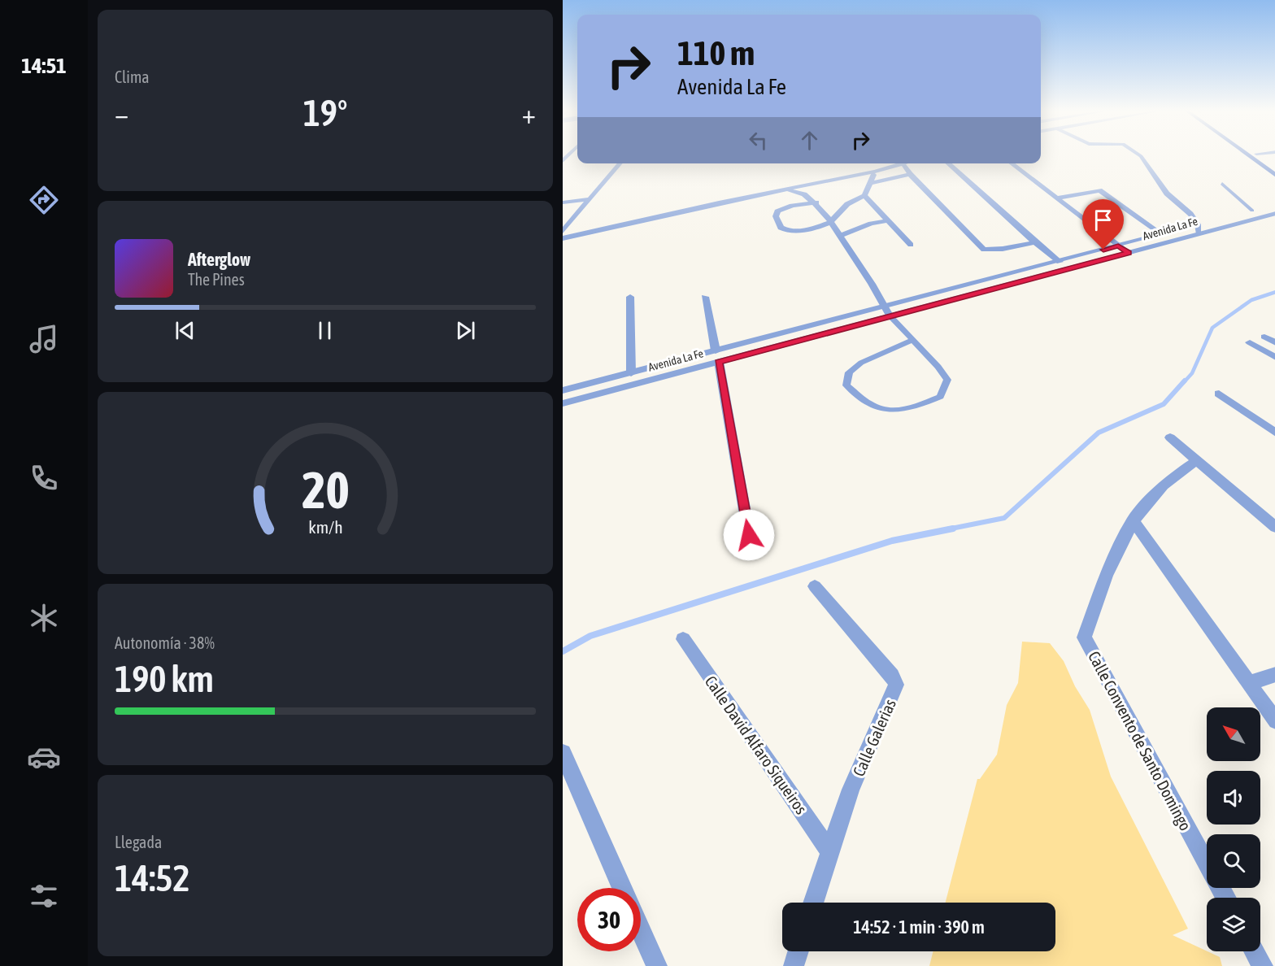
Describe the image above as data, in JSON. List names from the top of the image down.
{
  "streets": {
    "street": [
      "Avenida La Fe",
      "Calle Galerias",
      "Calle Convento de Santo Domingo",
      "Calle David Alfaro Siqueiros"
    ]
  },
  "crossings": [
    ["Calle Galerias", "Calle David Alfaro Siqueiros"]
  ],
  "north": "top left",
  "page": {
    "tabs": "14:51",
    "tile": [
      "Clima",
      ["Autonomía · 38%", "190 km"],
      ["Llegada", "14:52"]
    ],
    "turn": ["110 m", "Avenida La Fe"],
    "heat": ["−", "19°", "+"],
    "song": ["Afterglow", "The Pines"],
    "limit": "30",
    "trip": "14:52 · 1 min · 390 m",
    "gauge": ["20", "km/h"]
  }
}
